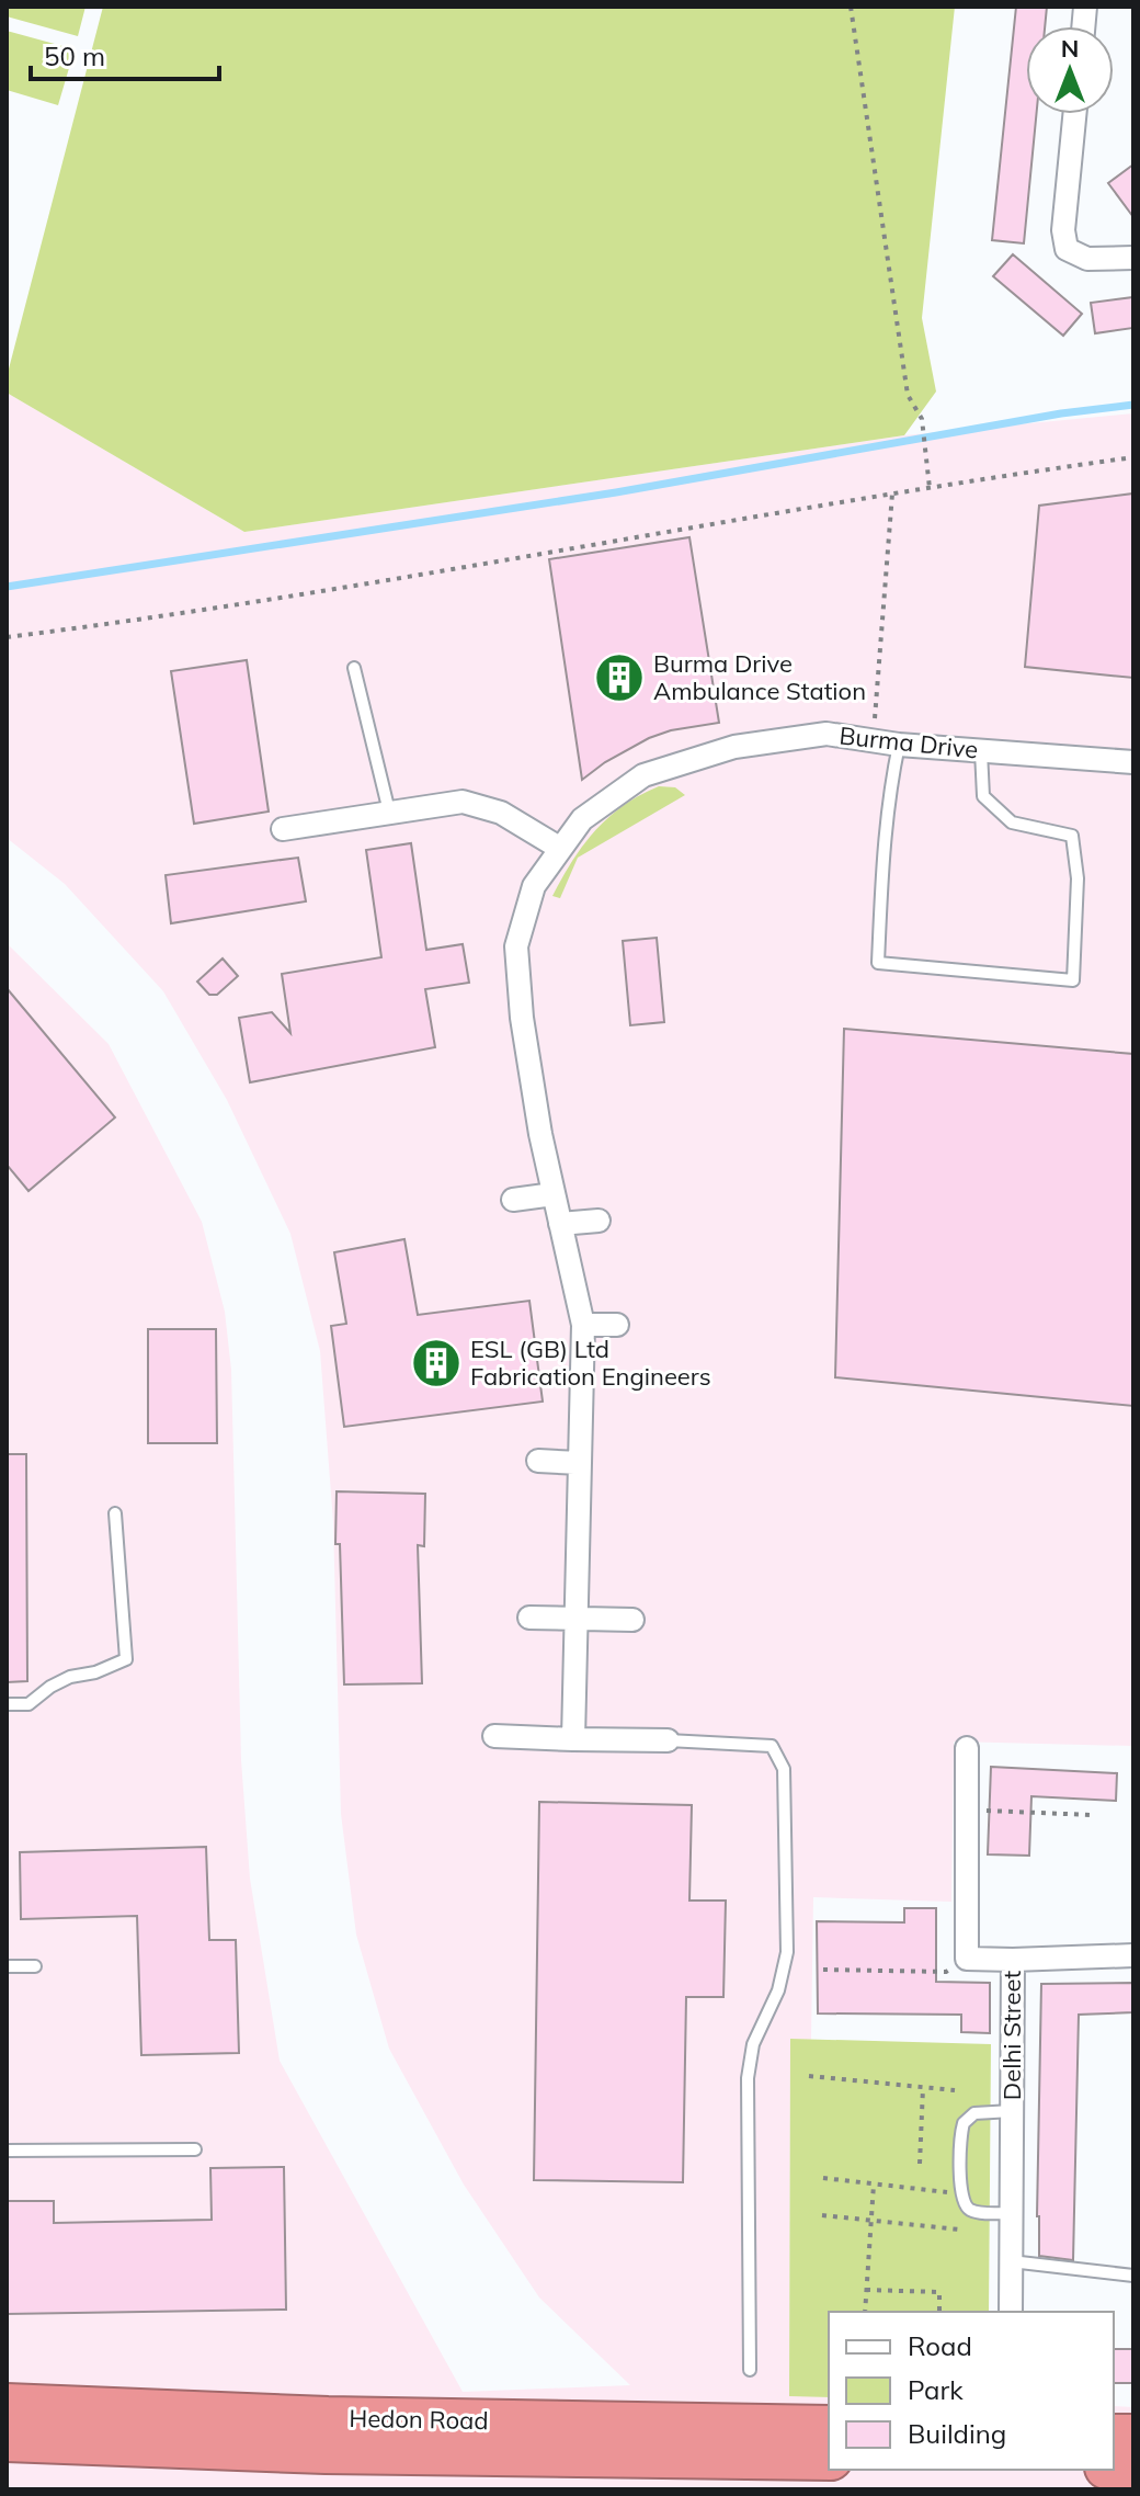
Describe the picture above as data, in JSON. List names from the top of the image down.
{
  "streets": {
    "highway": ["Hedon Road"],
    "street": ["Burma Drive", "Delhi Street"]
  },
  "places": {
    "building": ["Burma Drive Ambulance Station", "ESL (GB) Ltd Fabrication Engineers"]
  },
  "legend": ["Road", "Park", "Building"],
  "scale_bar": "50 m",
  "north": "top"
}
